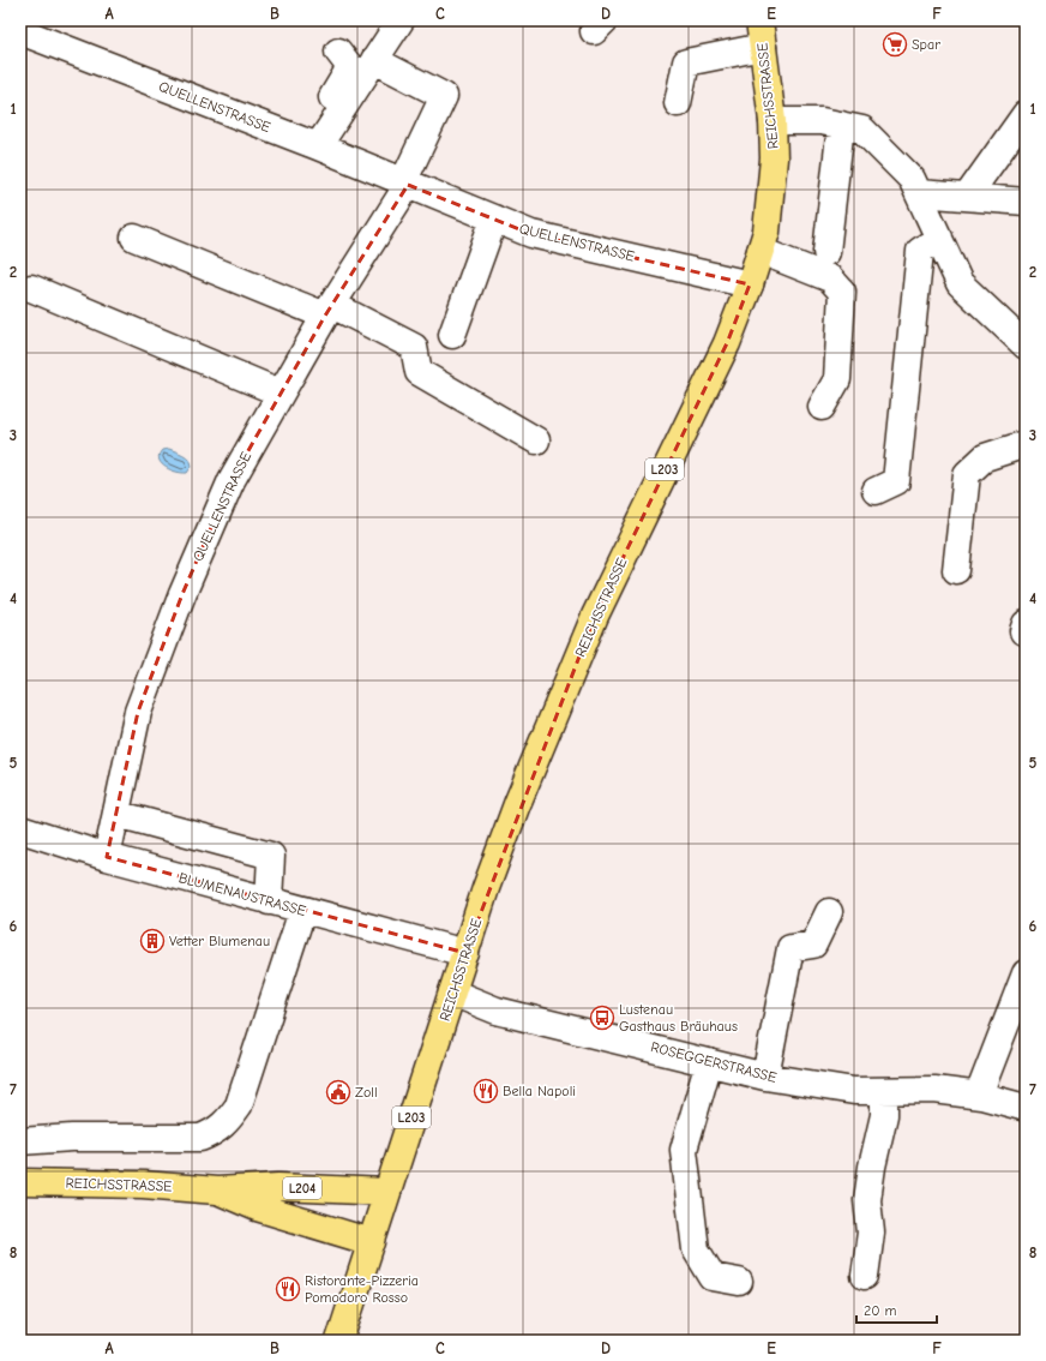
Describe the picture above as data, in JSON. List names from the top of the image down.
{
  "streets": {
    "main road": ["REICHSSTRASSE", "L203", "L204"],
    "street": ["QUELLENSTRASSE", "BLUMENAUSTRASSE", "ROSEGGERSTRASSE"]
  },
  "crossings": [
    ["REICHSSTRASSE", "QUELLENSTRASSE"],
    ["REICHSSTRASSE", "BLUMENAUSTRASSE"],
    ["REICHSSTRASSE", "ROSEGGERSTRASSE"],
    ["QUELLENSTRASSE", "BLUMENAUSTRASSE"]
  ],
  "places": {
    "supermarket": ["Spar"],
    "building": ["Vetter Blumenau"],
    "bus stop": ["Lustenau Gasthaus Bräuhaus"],
    "restaurant": ["Bella Napoli", "Ristorante-Pizzeria Pomodoro Rosso"],
    "public building": ["Zoll"]
  },
  "scale_bar": "20 m",
  "grid": {
    "columns": [
      "A",
      "B",
      "C",
      "D",
      "E",
      "F"
    ],
    "rows": [
      "1",
      "2",
      "3",
      "4",
      "5",
      "6",
      "7",
      "8"
    ]
  }
}
